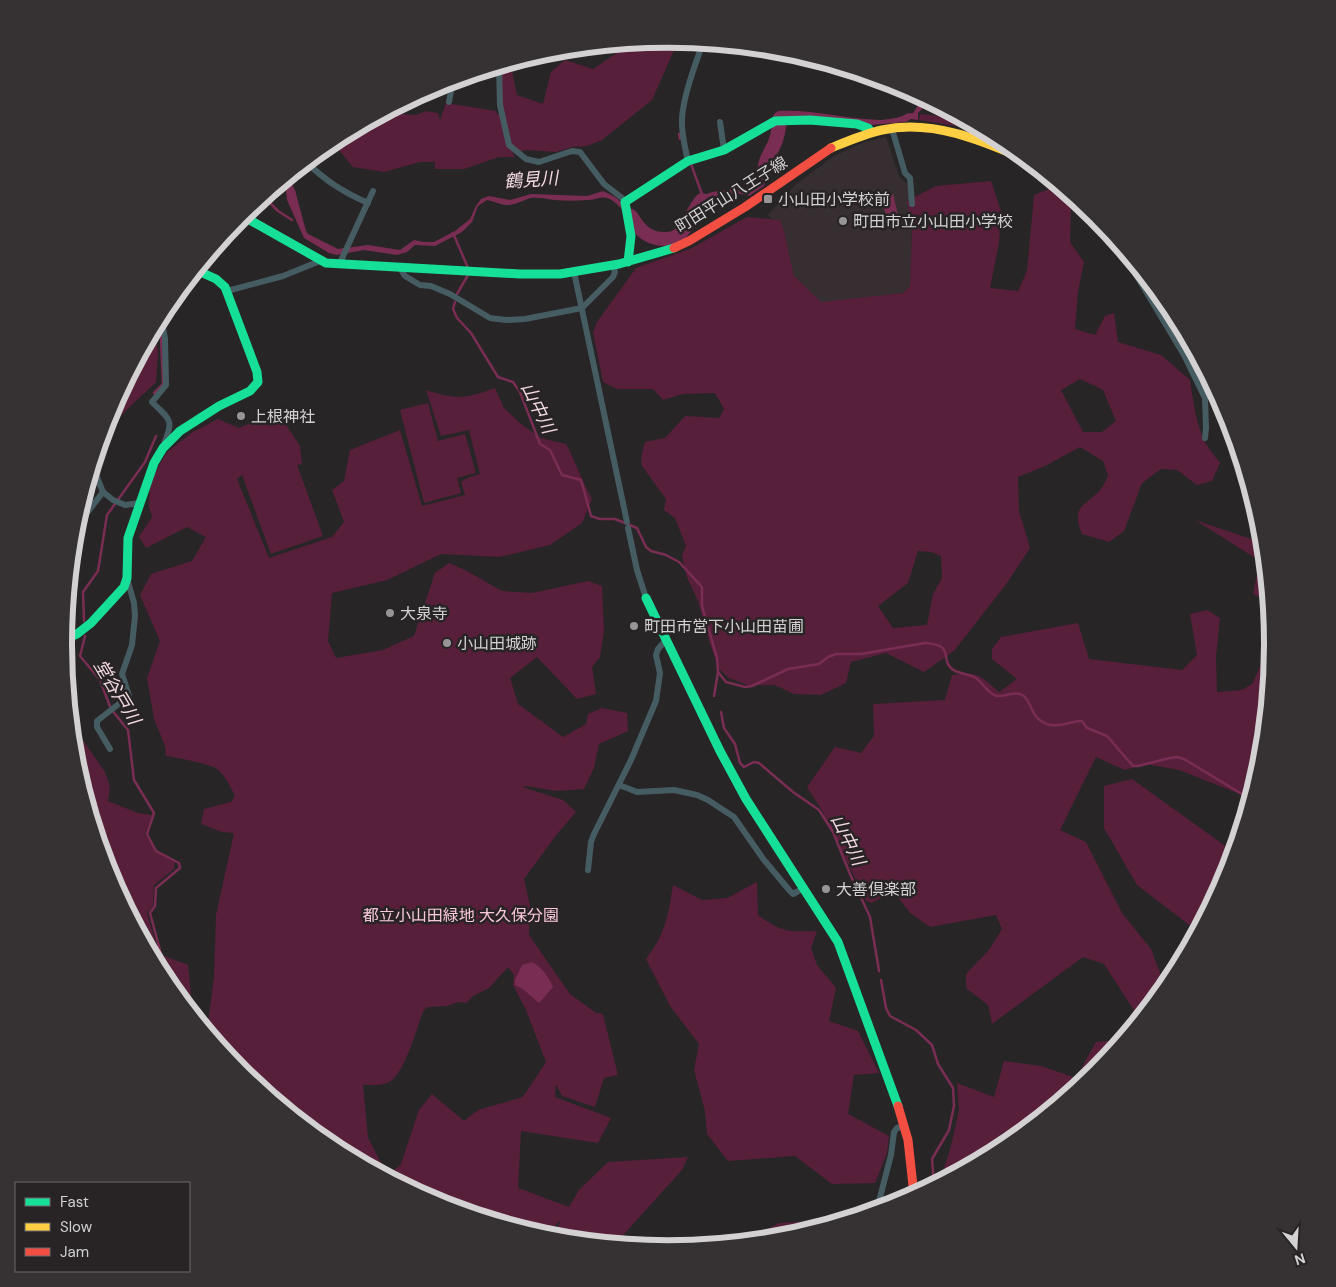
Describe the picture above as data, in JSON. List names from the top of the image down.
{
  "streets": {
    "street": ["町田平山八王子線"]
  },
  "water": ["鶴見川", "山中川", "堂谷戸川"],
  "parks": ["都立小山田緑地 大久保分園"],
  "places": {
    "transit": ["小山田小学校前"],
    "other": [
      "町田市立小山田小学校",
      "上根神社",
      "大泉寺",
      "町田市営下小山田苗圃",
      "小山田城跡",
      "大善倶楽部"
    ]
  },
  "legend": ["Fast", "Slow", "Jam"],
  "north": "bottom"
}
